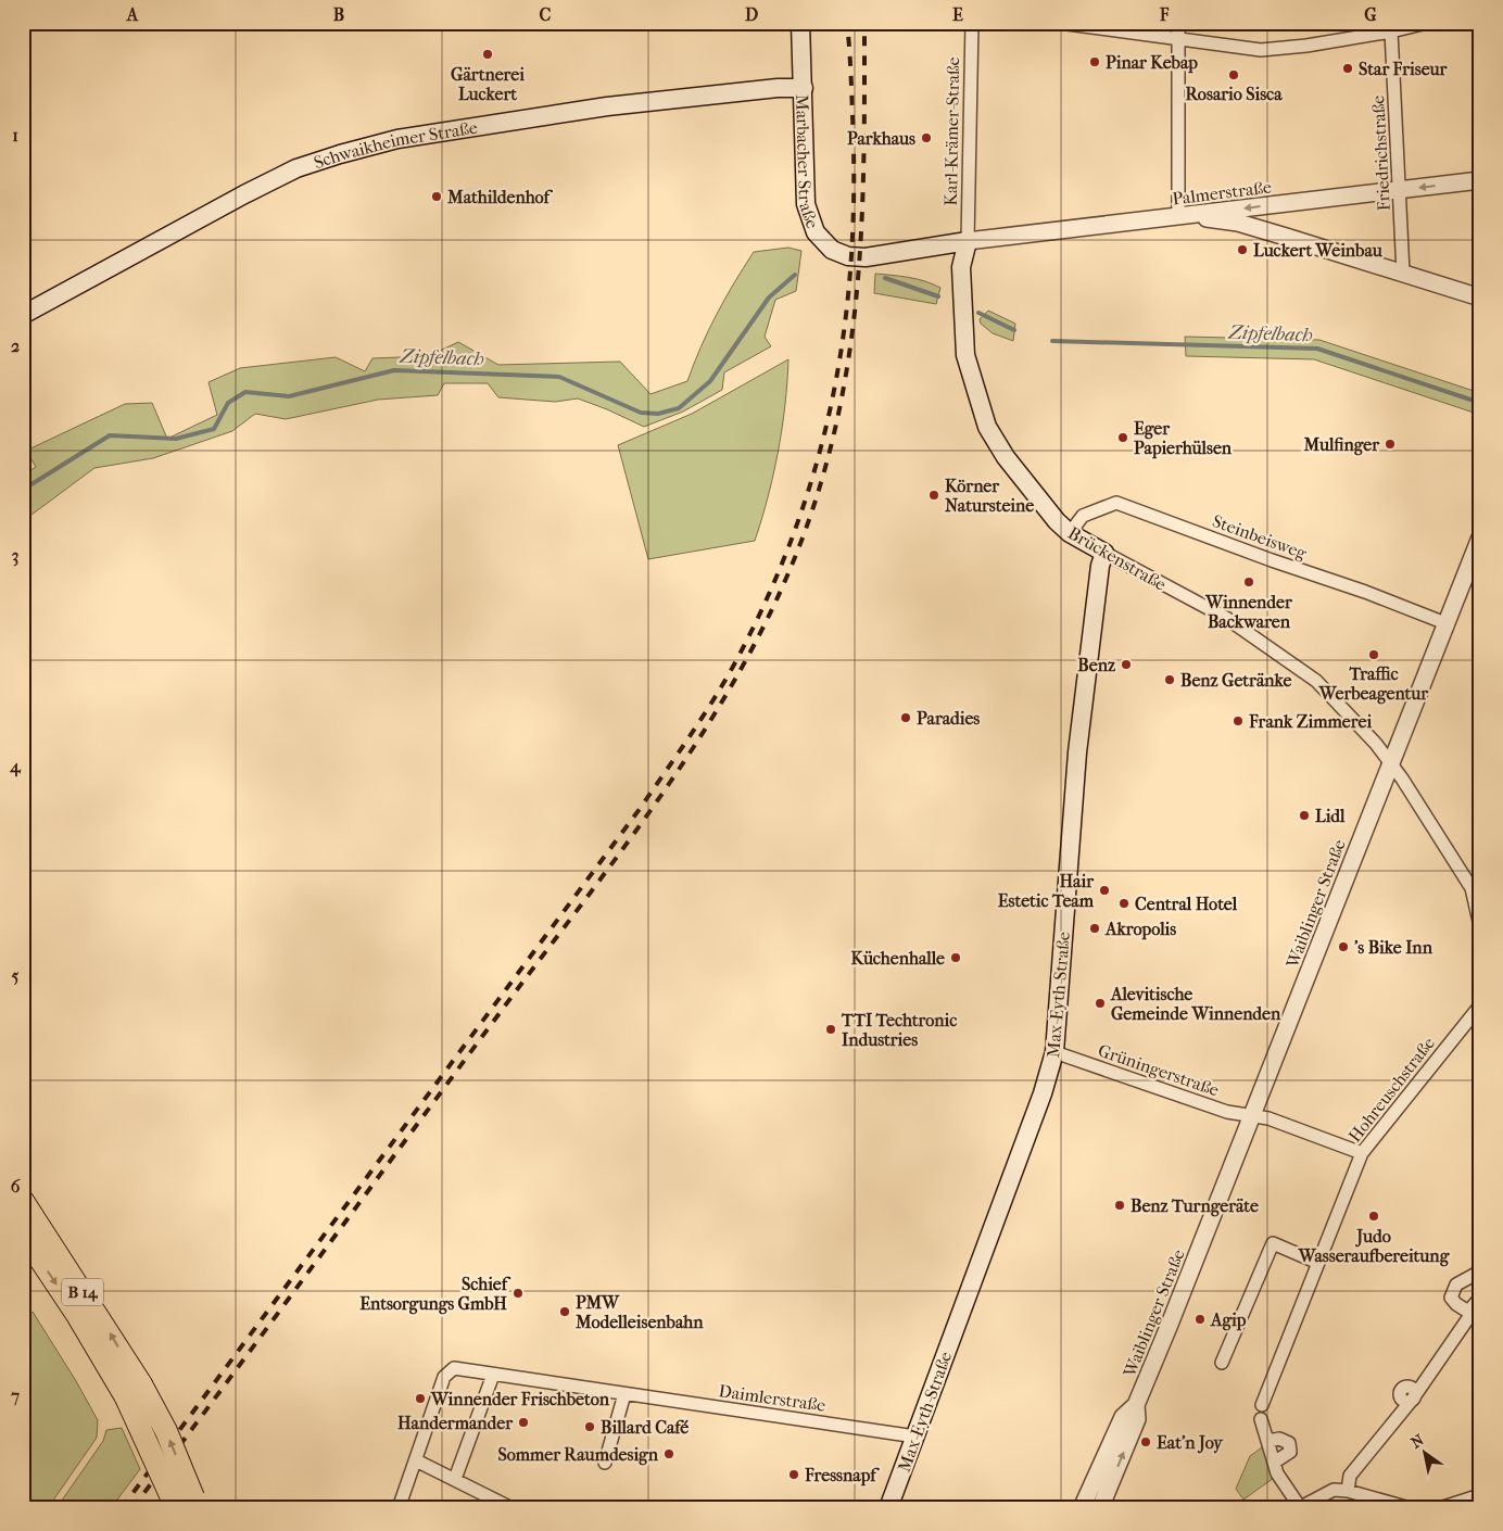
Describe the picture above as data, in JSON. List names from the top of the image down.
{
  "streets": {
    "highway": ["B 14"],
    "main road": [
      "Schwaikheimer Straße",
      "Marbacher Straße",
      "Brückenstraße",
      "Max-Eyth-Straße"
    ],
    "street": [
      "Karl-Krämer-Straße",
      "Friedrichstraße",
      "Palmerstraße",
      "Steinbeisweg",
      "Waiblinger Straße",
      "Grüningerstraße",
      "Hohreuschstraße",
      "Daimlerstraße"
    ]
  },
  "crossings": [
    ["Karl-Krämer-Straße", "Marbacher Straße"],
    ["Karl-Krämer-Straße", "Palmerstraße"],
    ["Karl-Krämer-Straße", "Brückenstraße"],
    ["Schwaikheimer Straße", "Marbacher Straße"],
    ["Friedrichstraße", "Palmerstraße"],
    ["Marbacher Straße", "Palmerstraße"],
    ["Marbacher Straße", "Brückenstraße"],
    ["Palmerstraße", "Brückenstraße"],
    ["Steinbeisweg", "Brückenstraße"],
    ["Steinbeisweg", "Waiblinger Straße"],
    ["Brückenstraße", "Waiblinger Straße"],
    ["Brückenstraße", "Max-Eyth-Straße"],
    ["Waiblinger Straße", "Grüningerstraße"],
    ["Max-Eyth-Straße", "Grüningerstraße"],
    ["Max-Eyth-Straße", "Daimlerstraße"],
    ["Grüningerstraße", "Hohreuschstraße"]
  ],
  "water": ["Zipfelbach"],
  "places": [
    "Gärtnerei Luckert",
    "Pinar Kebap",
    "Star Friseur",
    "Rosario Sisca",
    "Parkhaus",
    "Mathildenhof",
    "Luckert Weinbau",
    "Eger Papierhülsen",
    "Mulfinger",
    "Körner Natursteine",
    "Winnender Backwaren",
    "Traffic Werbeagentur",
    "Benz",
    "Benz Getränke",
    "Paradies",
    "Frank Zimmerei",
    "Lidl",
    "Hair Estetic Team",
    "Central Hotel",
    "Akropolis",
    "'s Bike Inn",
    "Küchenhalle",
    "Alevitische Gemeinde Winnenden",
    "TTI Techtronic Industries",
    "Benz Turngeräte",
    "Judo Wasseraufbereitung",
    "Schief Entsorgungs GmbH",
    "PMW Modelleisenbahn",
    "Agip",
    "Winnender Frischbeton",
    "Handermander",
    "Billard Café",
    "Eat'n Joy",
    "Sommer Raumdesign",
    "Fressnapf"
  ],
  "north": "top left",
  "grid": {
    "columns": [
      "A",
      "B",
      "C",
      "D",
      "E",
      "F",
      "G"
    ],
    "rows": [
      "1",
      "2",
      "3",
      "4",
      "5",
      "6",
      "7"
    ]
  }
}
